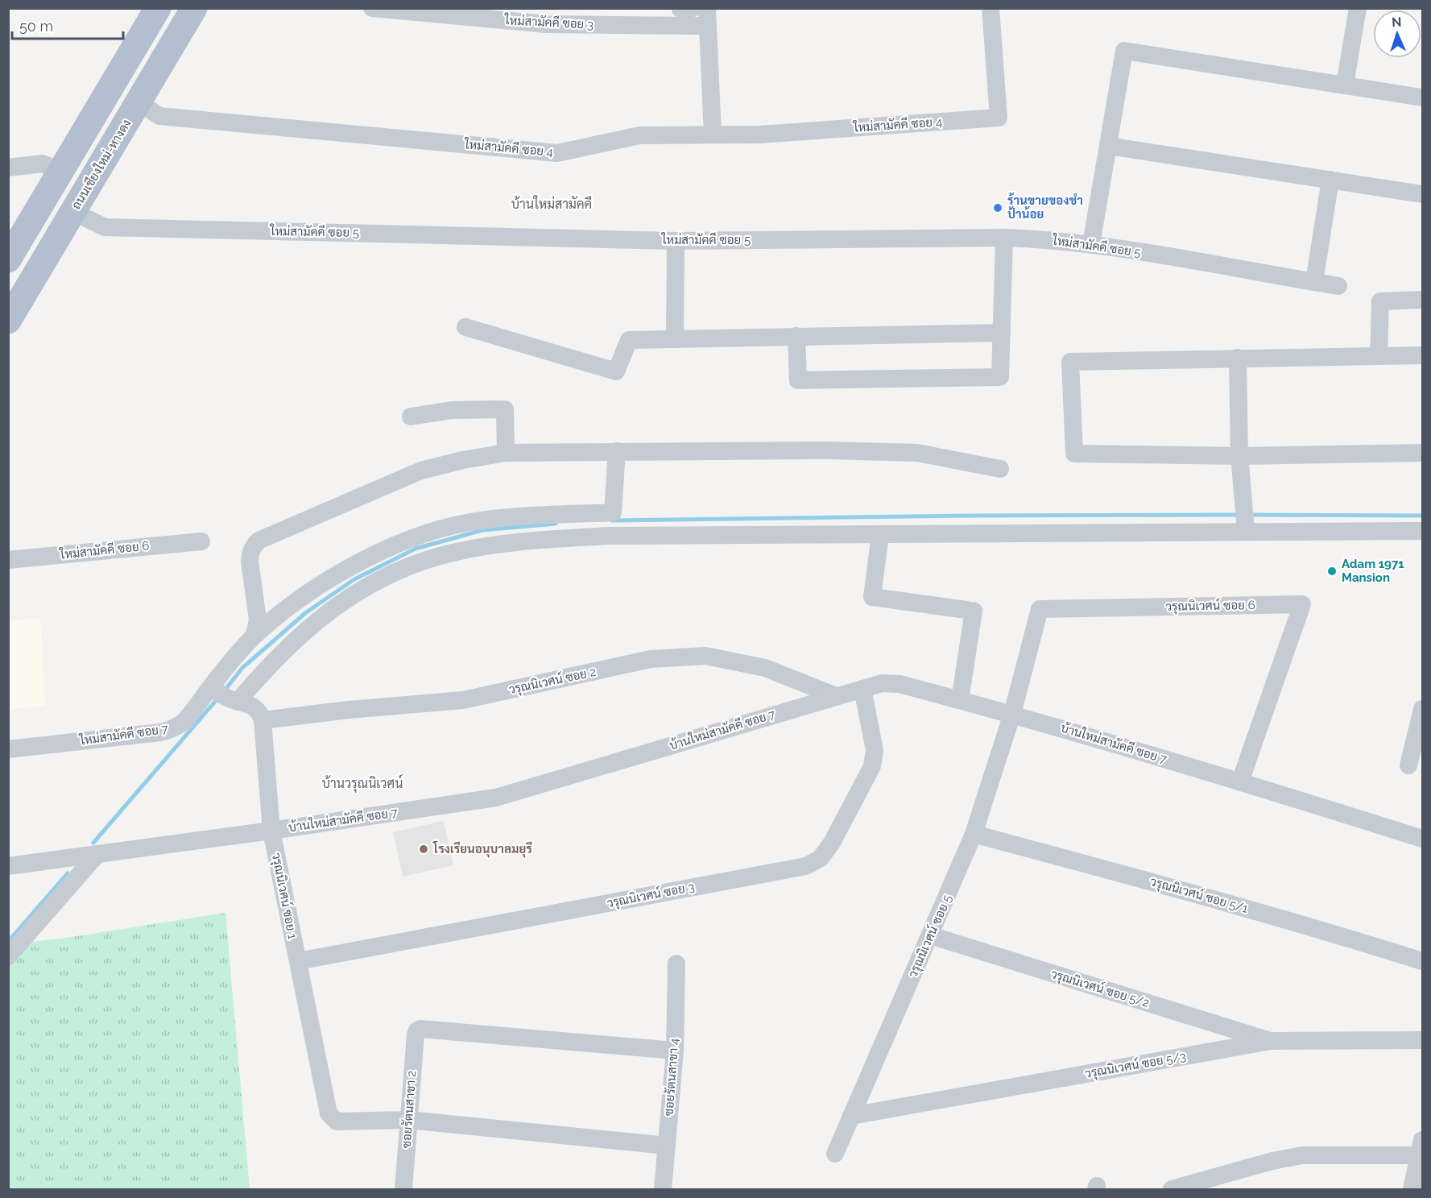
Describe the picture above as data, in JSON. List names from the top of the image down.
{
  "streets": {
    "main road": ["ถนนเชียงใหม่-หางดง"],
    "street": [
      "ใหม่สามัคคี ซอย 3",
      "ใหม่สามัคคี ซอย 4",
      "ใหม่สามัคคี ซอย 5",
      "ใหม่สามัคคี ซอย 6",
      "วรุณนิเวศน์ ซอย 6",
      "วรุณนิเวศน์ ซอย 2",
      "บ้านใหม่สามัคคี ซอย 7",
      "ใหม่สามัคคี ซอย 7",
      "วรุณนิเวศน์ ซอย 3",
      "วรุณนิเวศน์ ซอย 5/1",
      "วรุณนิเวศน์ ซอย 1",
      "วรุณนิเวศน์ ซอย 5",
      "วรุณนิเวศน์ ซอย 5/2",
      "วรุณนิเวศน์ ซอย 5/3",
      "ซอยรัตนสาขา 4",
      "ซอยรัตนสาขา 2"
    ]
  },
  "crossings": [
    ["ใหม่สามัคคี ซอย 4", "ถนนเชียงใหม่-หางดง"],
    ["ถนนเชียงใหม่-หางดง", "ใหม่สามัคคี ซอย 5"],
    ["วรุณนิเวศน์ ซอย 6", "บ้านใหม่สามัคคี ซอย 7"],
    ["วรุณนิเวศน์ ซอย 6", "วรุณนิเวศน์ ซอย 5"],
    ["วรุณนิเวศน์ ซอย 2", "บ้านใหม่สามัคคี ซอย 7"],
    ["บ้านใหม่สามัคคี ซอย 7", "วรุณนิเวศน์ ซอย 3"],
    ["บ้านใหม่สามัคคี ซอย 7", "วรุณนิเวศน์ ซอย 1"],
    ["บ้านใหม่สามัคคี ซอย 7", "วรุณนิเวศน์ ซอย 5"],
    ["วรุณนิเวศน์ ซอย 3", "วรุณนิเวศน์ ซอย 1"],
    ["วรุณนิเวศน์ ซอย 5/1", "วรุณนิเวศน์ ซอย 5"],
    ["วรุณนิเวศน์ ซอย 1", "ซอยรัตนสาขา 4"],
    ["วรุณนิเวศน์ ซอย 1", "ซอยรัตนสาขา 2"],
    ["วรุณนิเวศน์ ซอย 5", "วรุณนิเวศน์ ซอย 5/2"],
    ["วรุณนิเวศน์ ซอย 5", "วรุณนิเวศน์ ซอย 5/3"],
    ["วรุณนิเวศน์ ซอย 5/2", "วรุณนิเวศน์ ซอย 5/3"],
    ["ซอยรัตนสาขา 4", "ซอยรัตนสาขา 2"]
  ],
  "districts": ["บ้านใหม่สามัคคี", "บ้านวรุณนิเวศน์"],
  "places": ["ร้านขายของชำ ป้าน้อย", "Adam 1971 Mansion", "โรงเรียนอนุบาลมยุรี"],
  "scale_bar": "50 m",
  "north": "top"
}
